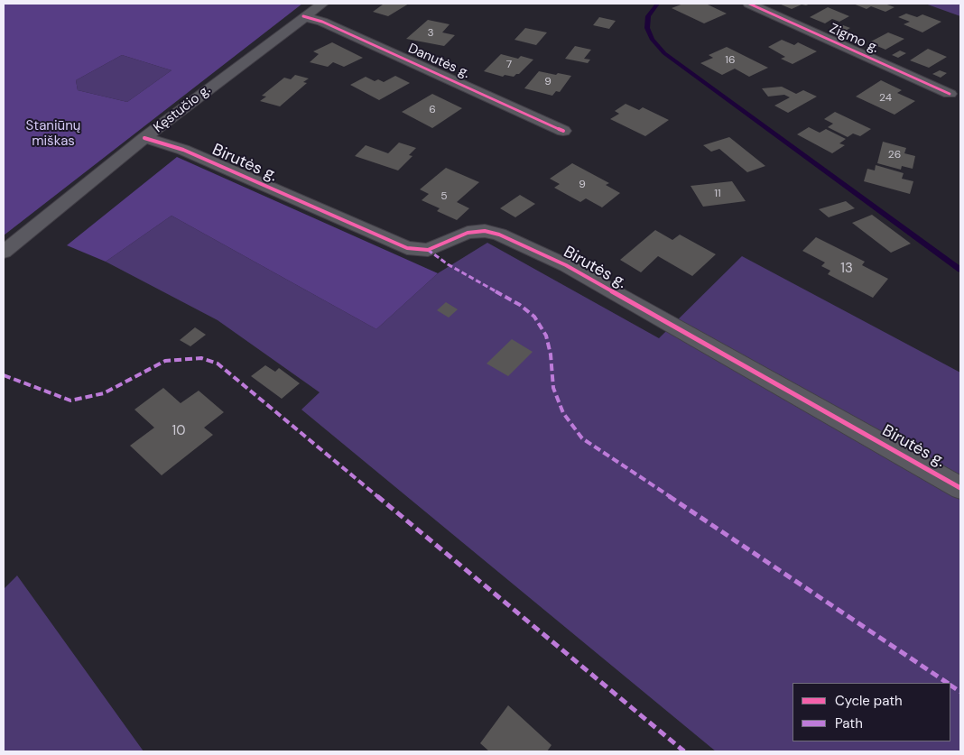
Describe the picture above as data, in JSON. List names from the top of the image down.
{
  "streets": {
    "street": [
      "Zigmo g.",
      "Danutės g.",
      "Kęstučio g.",
      "Birutės g."
    ]
  },
  "crossings": [
    ["Danutės g.", "Kęstučio g."],
    ["Kęstučio g.", "Birutės g."]
  ],
  "parks": ["Staniūnų miškas"],
  "house_numbers": [
    "3",
    "16",
    "7",
    "9",
    "24",
    "6",
    "26",
    "9",
    "11",
    "5",
    "13",
    "10"
  ],
  "legend": ["Cycle path", "Path"]
}
